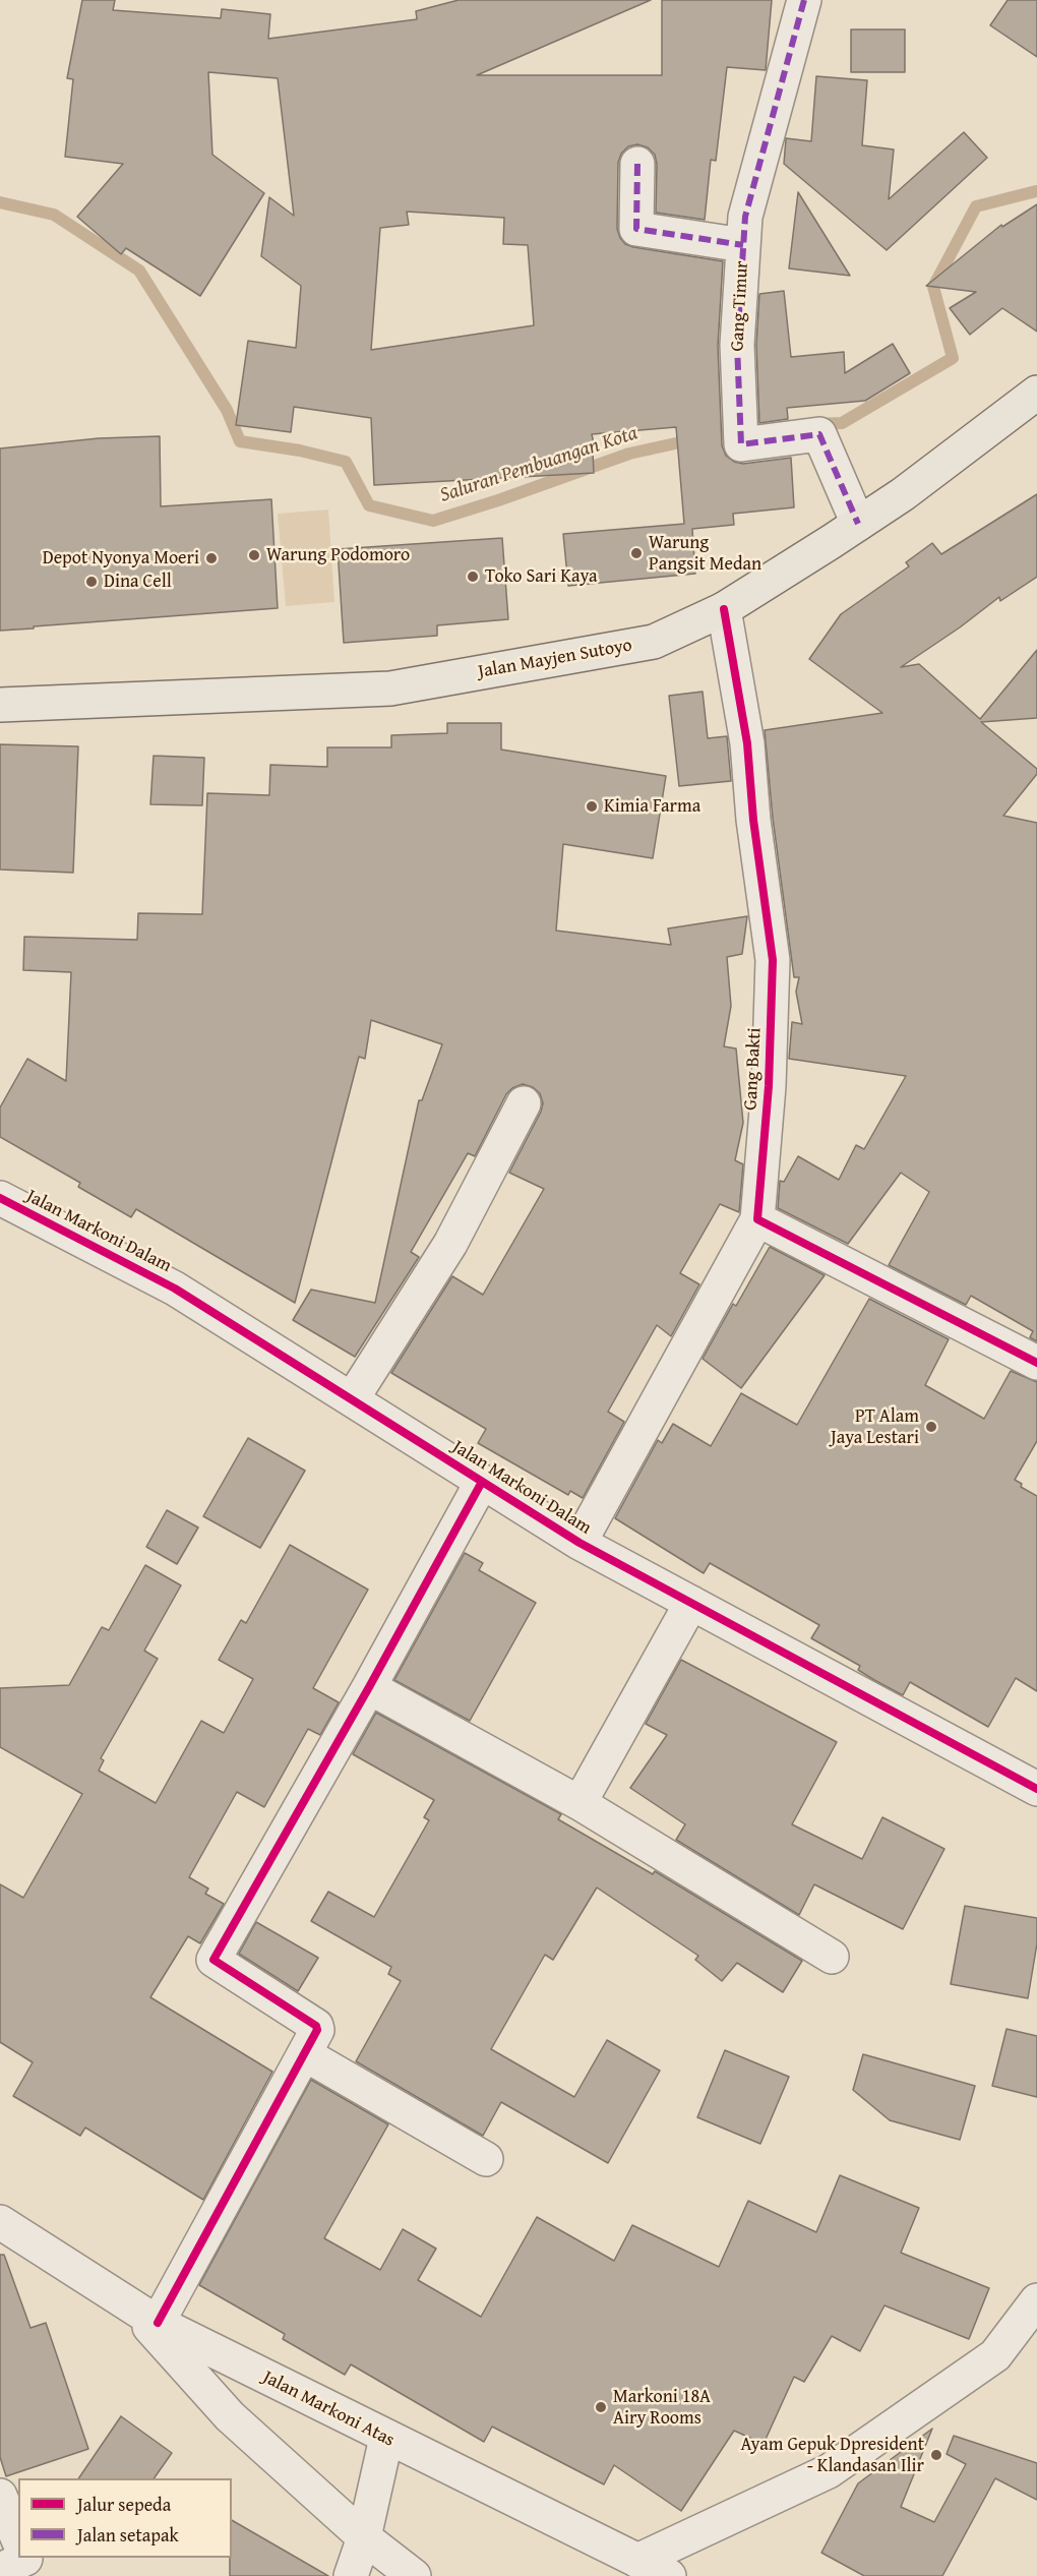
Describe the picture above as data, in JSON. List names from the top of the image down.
{
  "streets": {
    "main road": ["Jalan Mayjen Sutoyo"],
    "street": [
      "Gang Timur",
      "Gang Bakti",
      "Jalan Markoni Dalam",
      "Jalan Markoni Atas"
    ]
  },
  "crossings": [
    ["Gang Timur", "Jalan Mayjen Sutoyo"],
    ["Jalan Mayjen Sutoyo", "Gang Bakti"]
  ],
  "water": ["Saluran Pembuangan Kota"],
  "places": [
    "Warung Pangsit Medan",
    "Warung Podomoro",
    "Depot Nyonya Moeri",
    "Toko Sari Kaya",
    "Dina Cell",
    "Kimia Farma",
    "PT Alam Jaya Lestari",
    "Markoni 18A Airy Rooms",
    "Ayam Gepuk Dpresident - Klandasan Ilir"
  ],
  "legend": ["Jalur sepeda", "Jalan setapak"]
}
